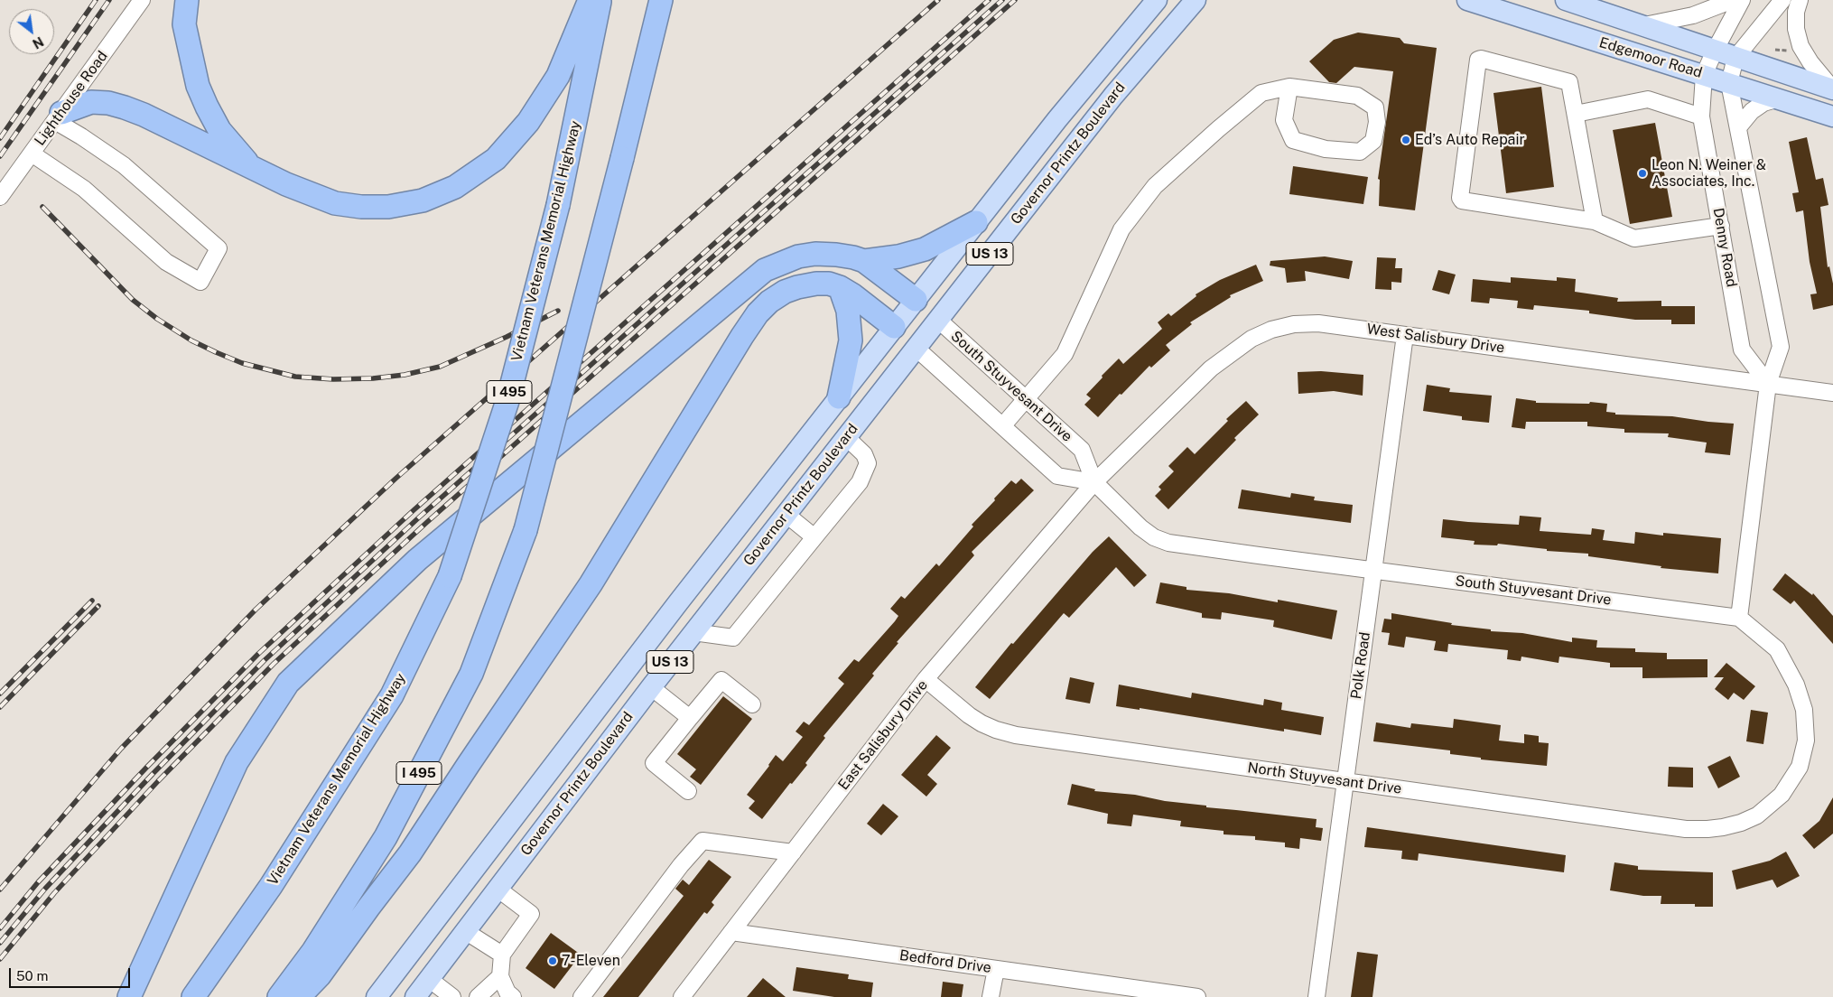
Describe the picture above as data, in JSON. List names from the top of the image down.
{
  "streets": {
    "highway": ["Vietnam Veterans Memorial Highway", "I 495"],
    "main road": [
      "Edgemoor Road",
      "Governor Printz Boulevard",
      "US 13",
      "South Stuyvesant Drive"
    ],
    "street": [
      "Lighthouse Road",
      "Denny Road",
      "West Salisbury Drive",
      "Polk Road",
      "East Salisbury Drive",
      "North Stuyvesant Drive",
      "Bedford Drive"
    ]
  },
  "crossings": [
    ["Edgemoor Road", "Denny Road"],
    ["Governor Printz Boulevard", "South Stuyvesant Drive"],
    ["Denny Road", "West Salisbury Drive"],
    ["West Salisbury Drive", "South Stuyvesant Drive"],
    ["West Salisbury Drive", "Polk Road"],
    ["West Salisbury Drive", "East Salisbury Drive"],
    ["South Stuyvesant Drive", "Polk Road"],
    ["South Stuyvesant Drive", "East Salisbury Drive"],
    ["South Stuyvesant Drive", "North Stuyvesant Drive"],
    ["Polk Road", "North Stuyvesant Drive"],
    ["East Salisbury Drive", "North Stuyvesant Drive"],
    ["East Salisbury Drive", "Bedford Drive"]
  ],
  "places": ["Ed’s Auto Repair", "Leon N. Weiner & Associates, Inc.", "7-Eleven"],
  "scale_bar": "50 m",
  "north": "bottom right"
}
